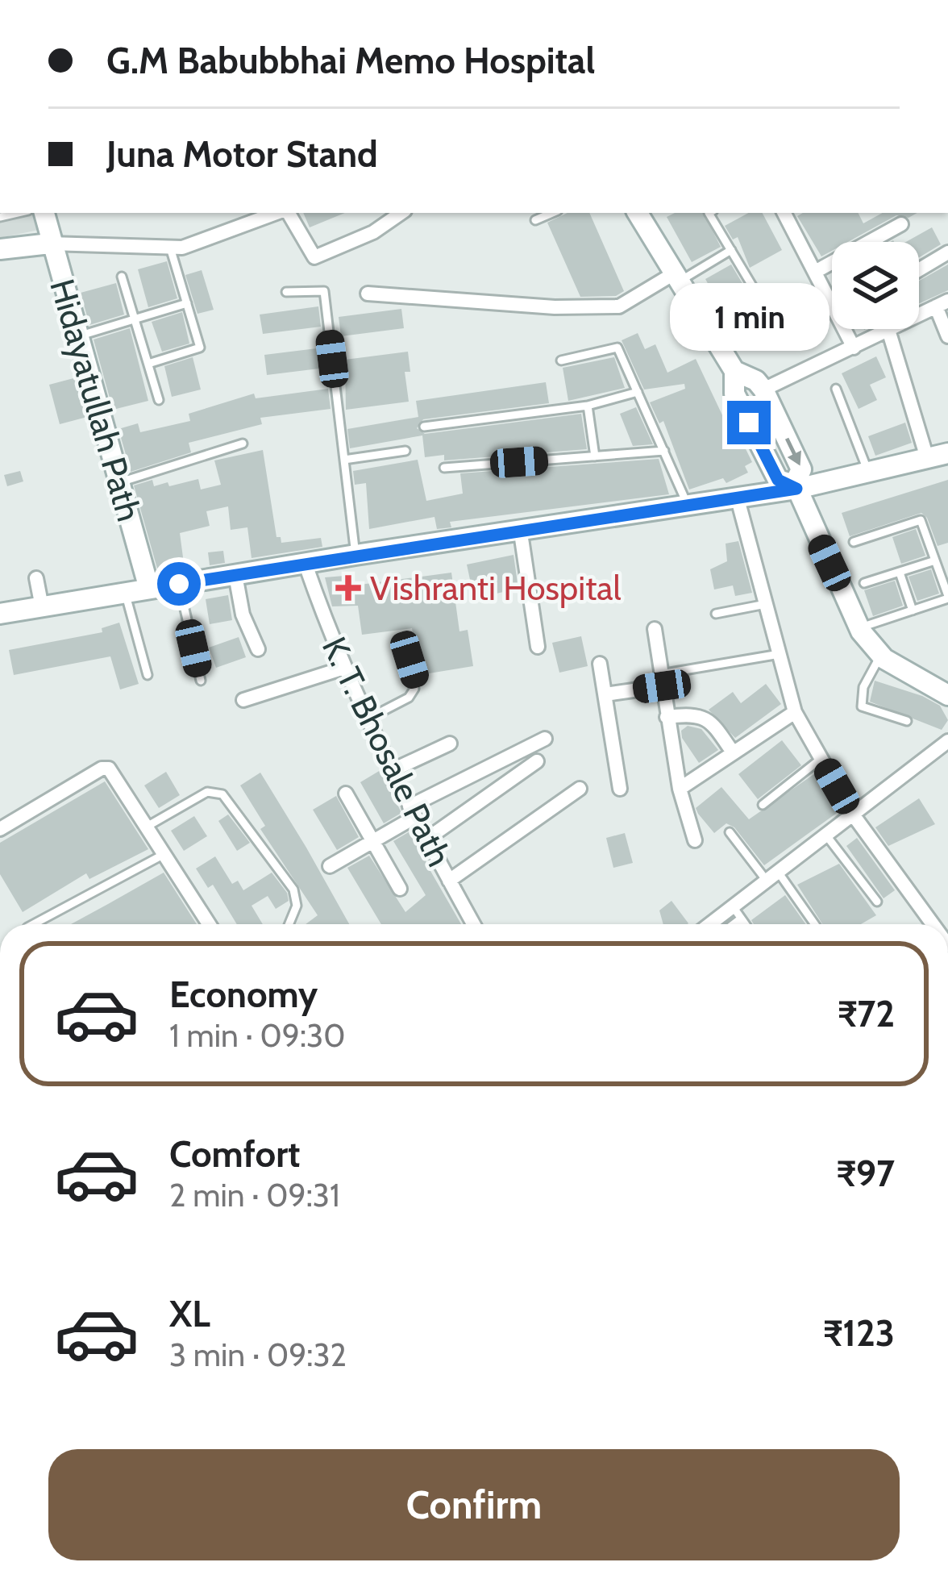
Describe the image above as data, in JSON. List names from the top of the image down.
{
  "streets": {
    "street": ["Hidayatullah Path", "K. T. Bhosale Path"]
  },
  "places": {
    "health": ["Vishranti Hospital"]
  },
  "page": {
    "banner": ["G.M Babubbhai Memo Hospital", "Juna Motor Stand"],
    "bubble": "1 min",
    "list": [
      {
        "name": "Economy",
        "note": "1 min · 09:30",
        "value": "₹72"
      },
      {
        "name": "Comfort",
        "note": "2 min · 09:31",
        "value": "₹97"
      },
      {
        "name": "XL",
        "note": "3 min · 09:32",
        "value": "₹123"
      }
    ],
    "buttons": "Confirm"
  }
}
